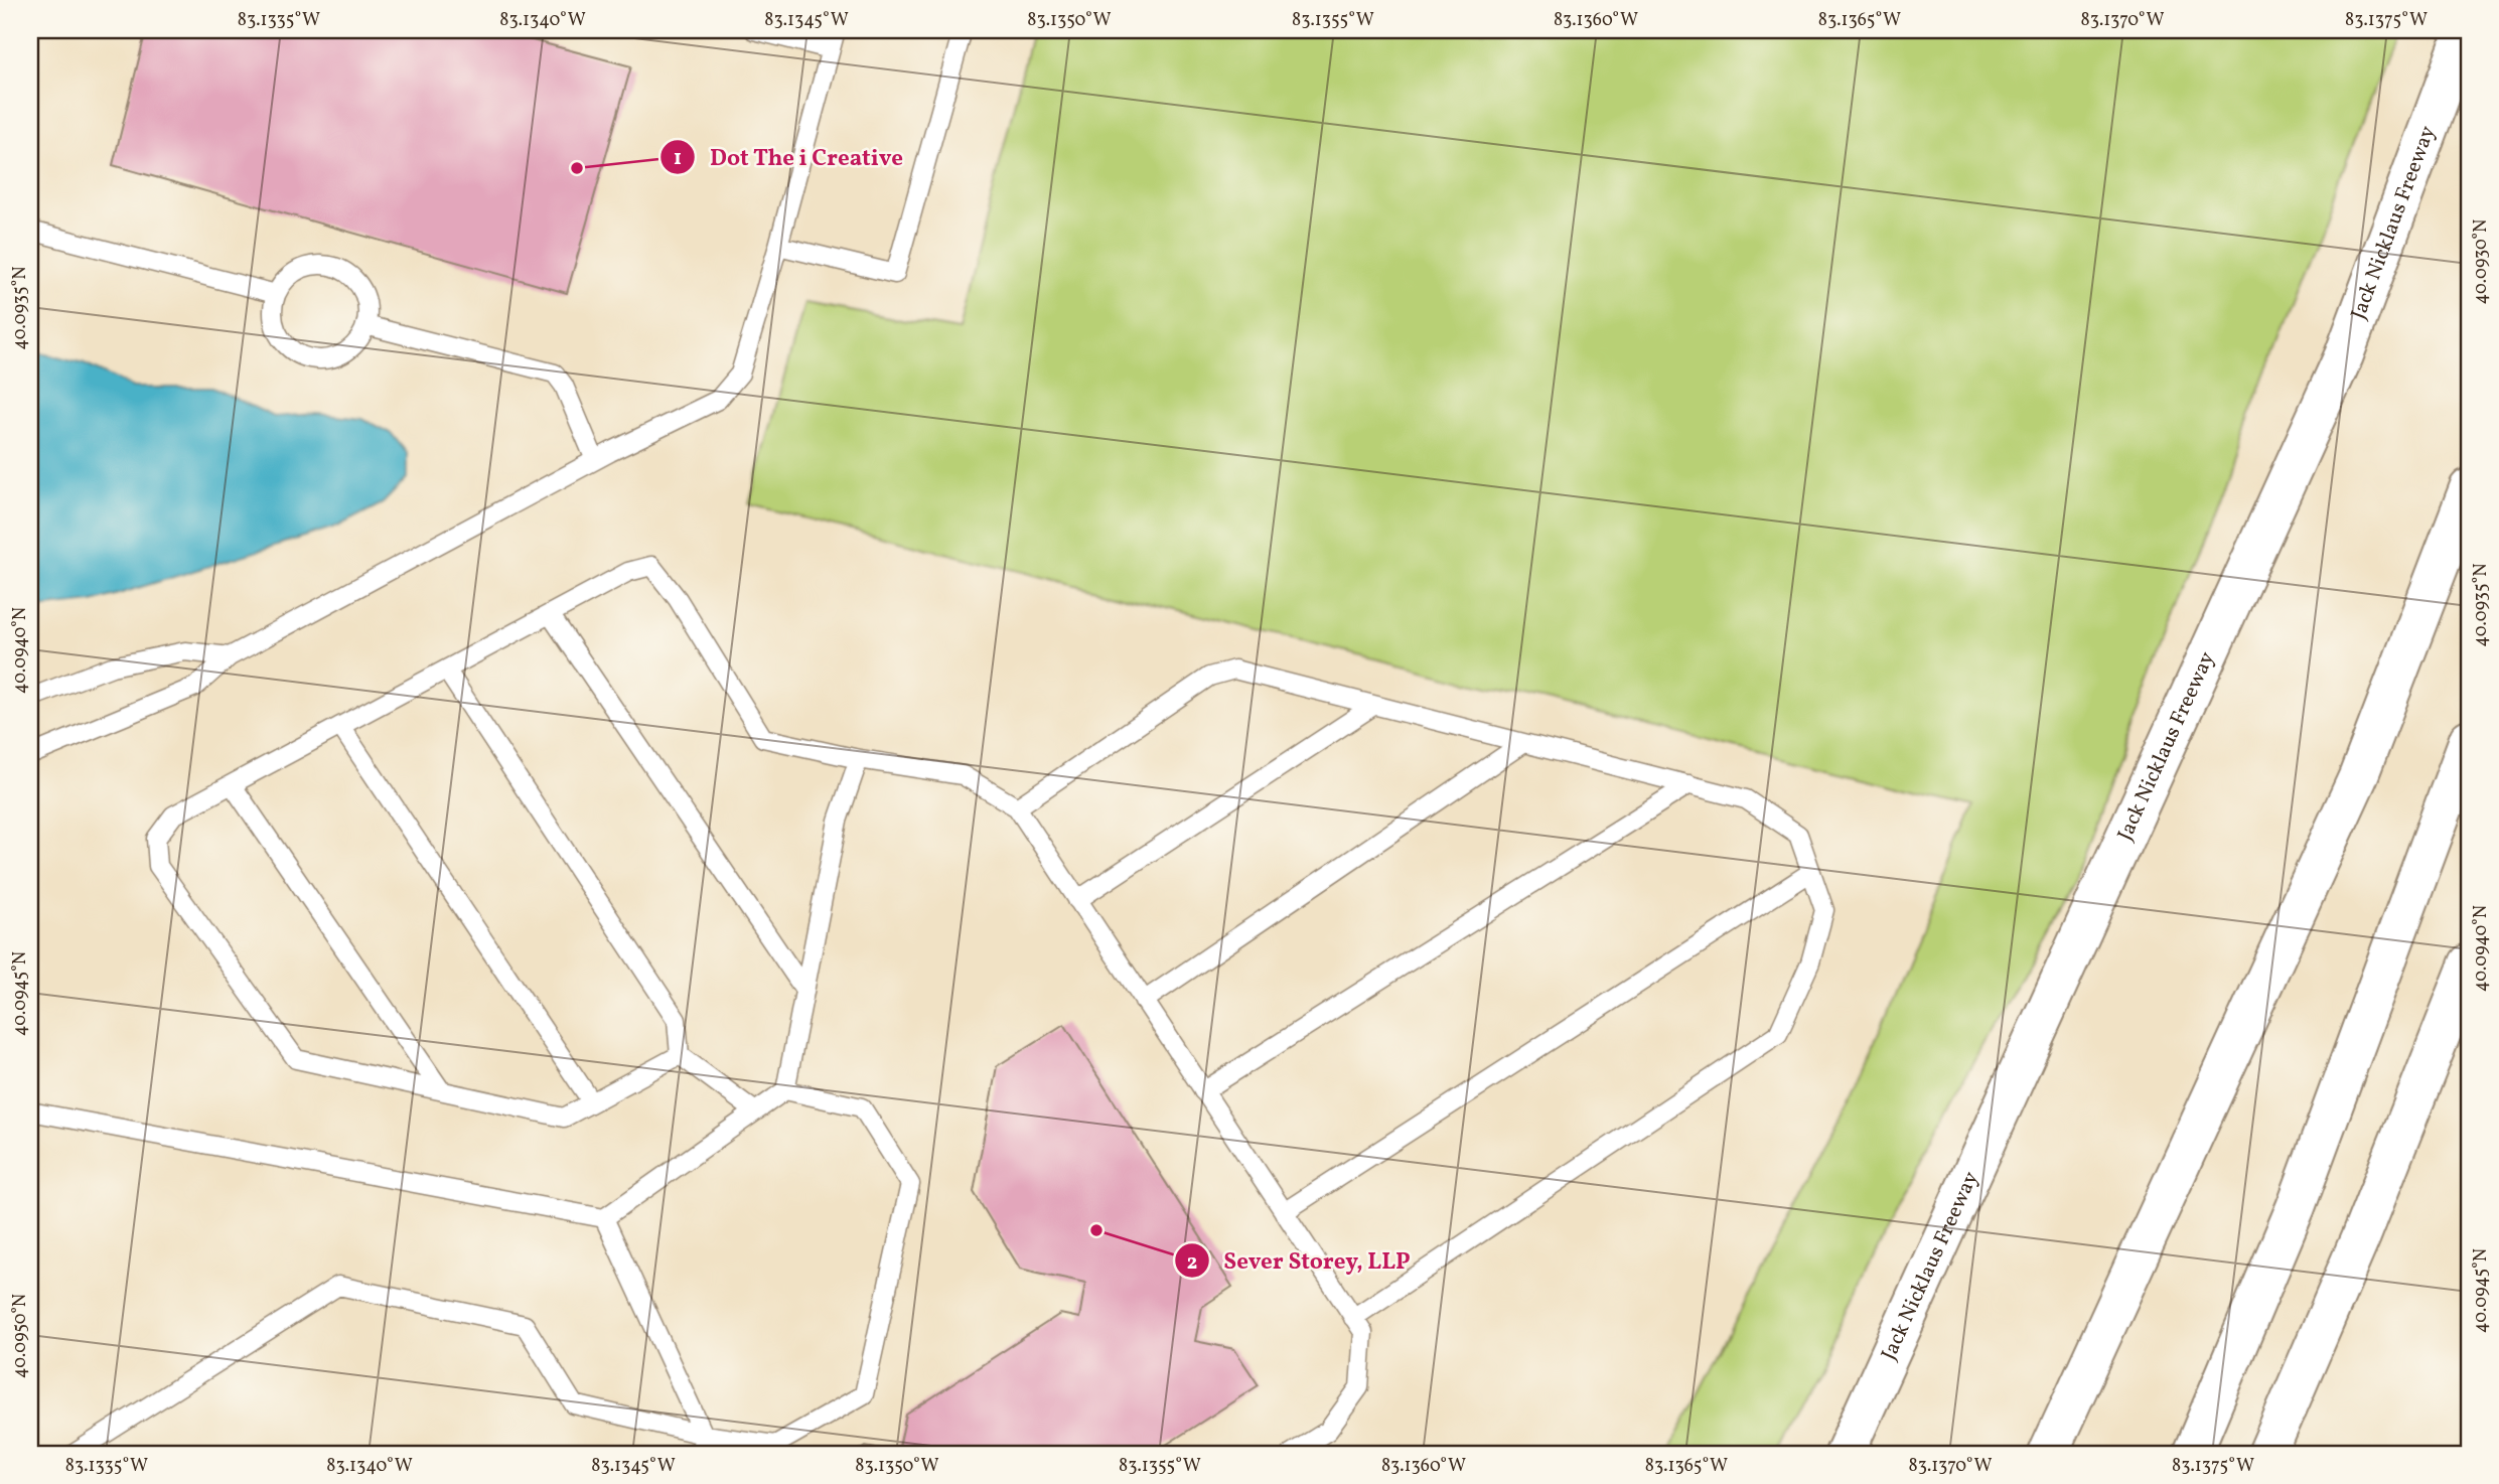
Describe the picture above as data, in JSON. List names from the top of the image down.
{
  "streets": {
    "highway": ["Jack Nicklaus Freeway"]
  },
  "places": ["Dot The i Creative", "Sever Storey, LLP"],
  "coordinates": [
    "83.1335°W",
    "83.1340°W",
    "83.1345°W",
    "83.1350°W",
    "83.1355°W",
    "83.1360°W",
    "83.1365°W",
    "83.1370°W",
    "83.1375°W",
    "40.0930°N",
    "40.0935°N",
    "40.0940°N",
    "40.0945°N",
    "40.0950°N"
  ]
}
